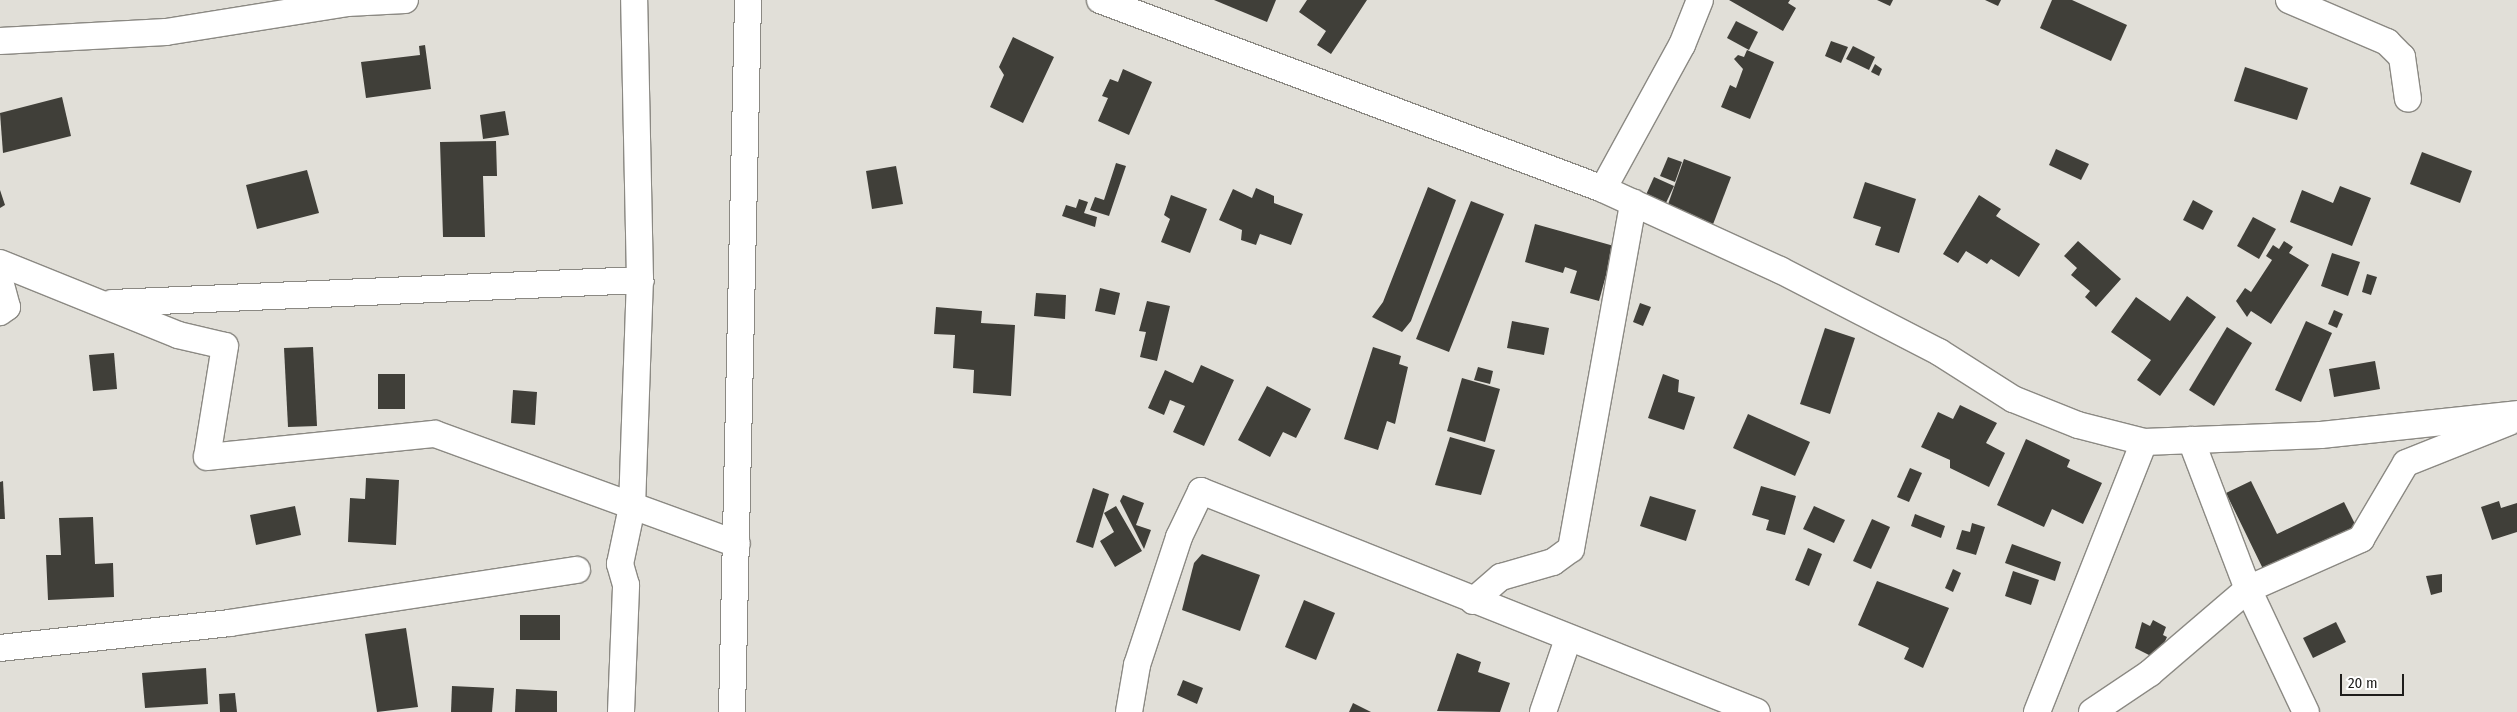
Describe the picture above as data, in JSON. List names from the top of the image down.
{
  "scale_bar": "20 m"
}
